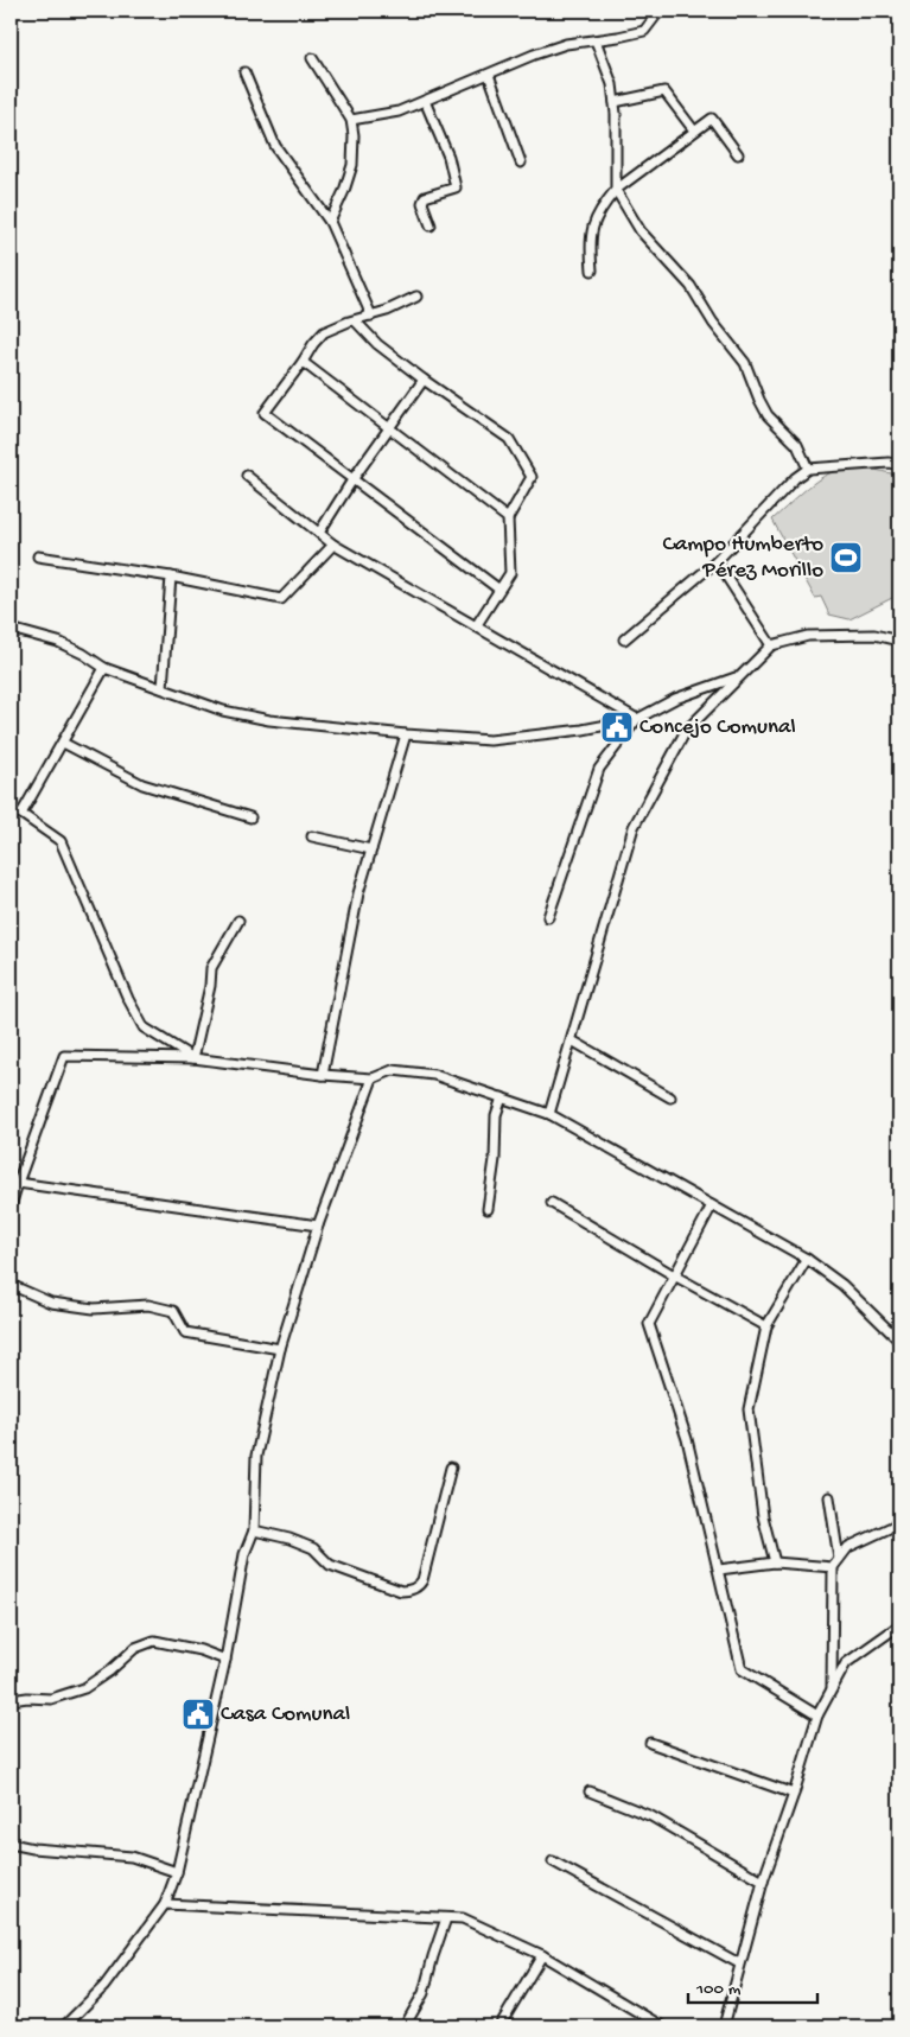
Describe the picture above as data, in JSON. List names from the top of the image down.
{
  "places": {
    "sports": ["Campo Humberto Pérez Morillo"],
    "public building": ["Concejo Comunal", "Casa Comunal"]
  },
  "scale_bar": "100 m"
}
